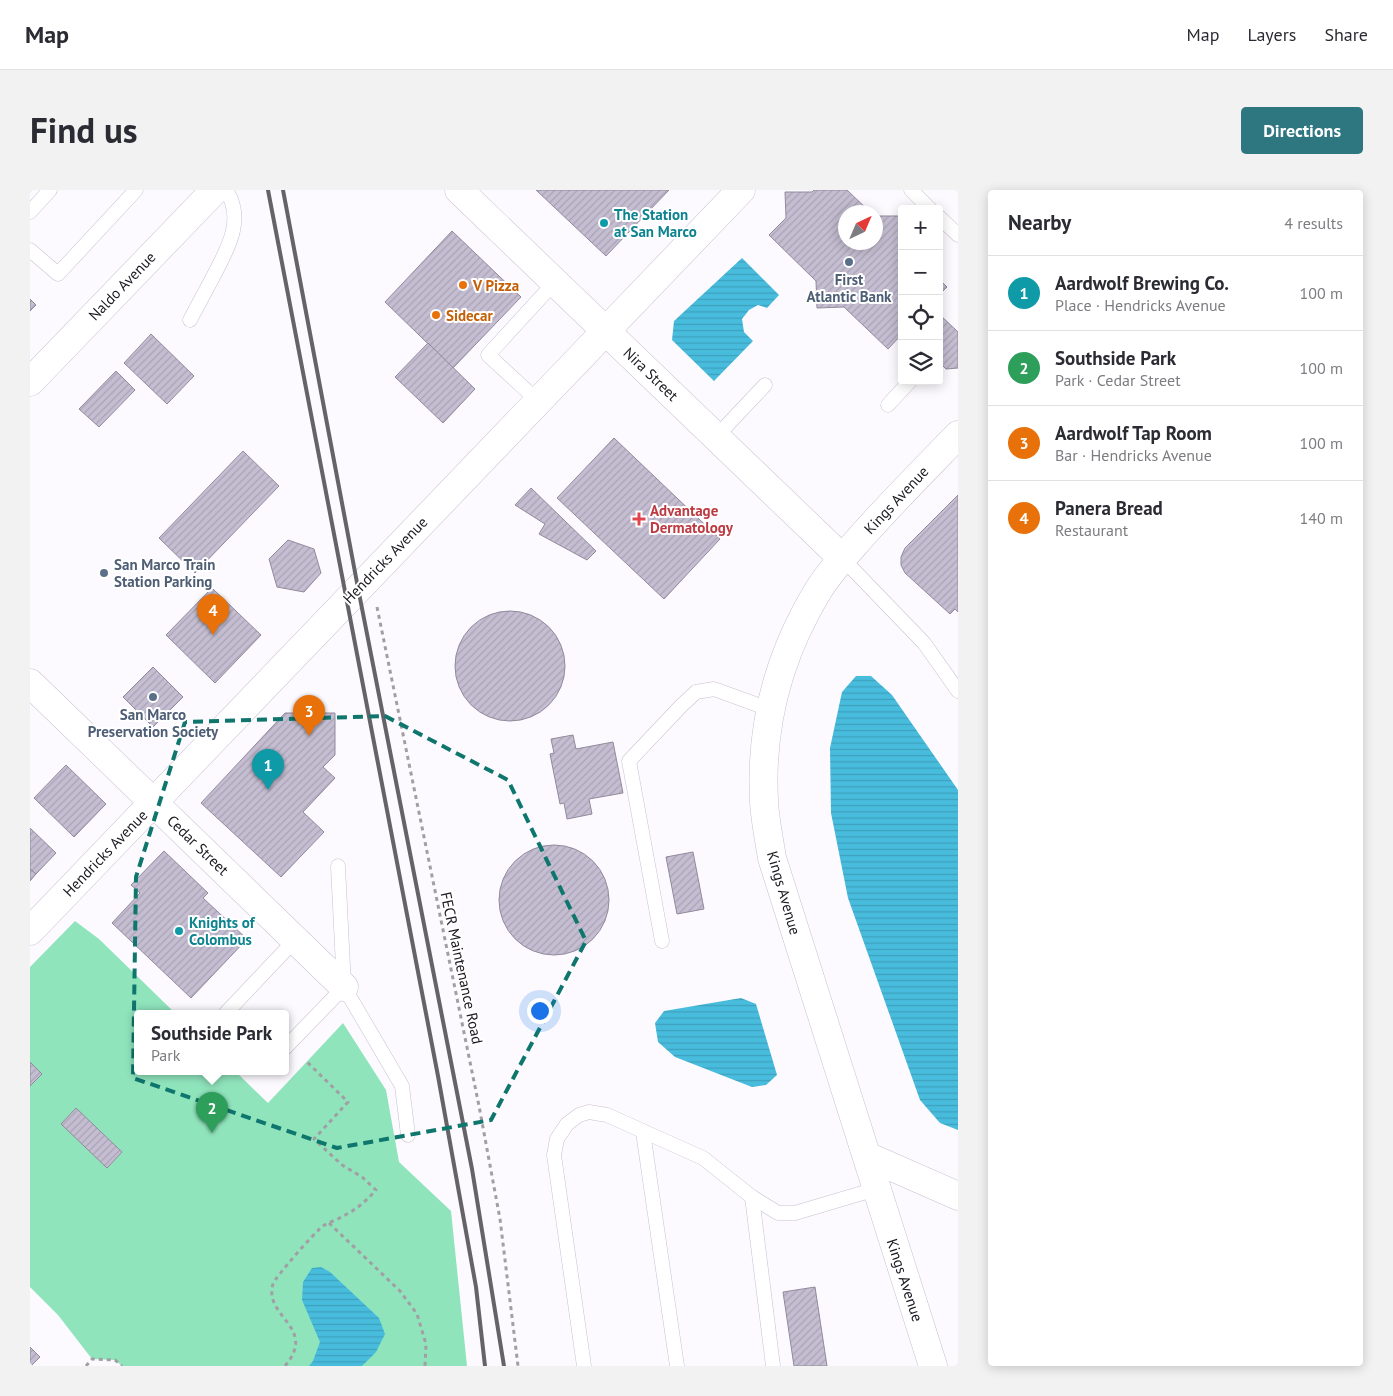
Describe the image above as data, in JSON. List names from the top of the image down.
{
  "streets": {
    "main road": [
      "Naldo Avenue",
      "Nira Street",
      "Kings Avenue",
      "Hendricks Avenue",
      "Cedar Street"
    ],
    "path": ["FECR Maintenance Road"]
  },
  "crossings": [
    ["Nira Street", "Kings Avenue"],
    ["Nira Street", "Hendricks Avenue"],
    ["Hendricks Avenue", "Cedar Street"],
    ["Hendricks Avenue", "FECR Maintenance Road"]
  ],
  "places": {
    "other": [
      "The Station at San Marco",
      "First Atlantic Bank",
      "V Pizza",
      "Sidecar",
      "San Marco Train Station Parking",
      "San Marco Preservation Society",
      "Knights of Colombus"
    ],
    "health": ["Advantage Dermatology"]
  },
  "north": "top right",
  "page": {
    "header": "Map",
    "nav": ["Map", "Layers", "Share"],
    "title": "Find us",
    "buttons": "Directions",
    "heading": ["Nearby", "4 results"],
    "map_buttons": ["+", "−"],
    "list": [
      {
        "mark": "1",
        "name": "Aardwolf Brewing Co.",
        "note": "Place · Hendricks Avenue",
        "value": "100 m"
      },
      {
        "mark": "2",
        "name": "Southside Park",
        "note": "Park · Cedar Street",
        "value": "100 m"
      },
      {
        "mark": "3",
        "name": "Aardwolf Tap Room",
        "note": "Bar · Hendricks Avenue",
        "value": "100 m"
      },
      {
        "mark": "4",
        "name": "Panera Bread",
        "note": "Restaurant",
        "value": "140 m"
      }
    ],
    "pins": [
      "4",
      "3",
      "1",
      "2"
    ],
    "popup": ["Southside Park", "Park"]
  }
}
